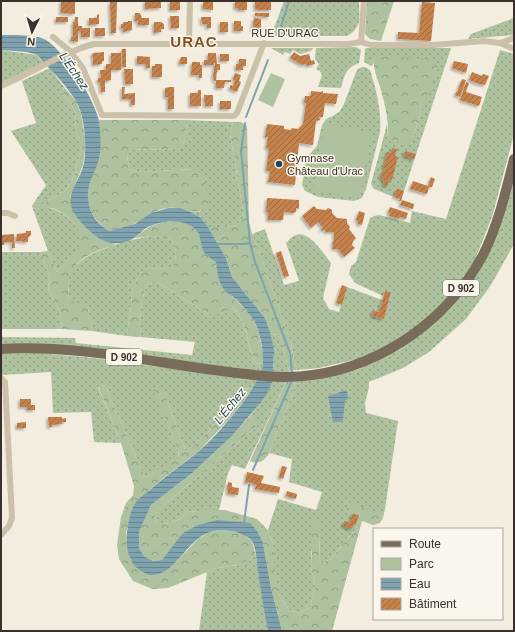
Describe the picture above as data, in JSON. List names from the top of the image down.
{
  "streets": {
    "main road": ["D 902"],
    "street": ["RUE D'URAC"]
  },
  "districts": ["URAC"],
  "water": ["L'Échez"],
  "places": ["Gymnase Château d'Urac"],
  "legend": [
    "Route",
    "Parc",
    "Eau",
    "Bâtiment"
  ],
  "north": "bottom"
}
